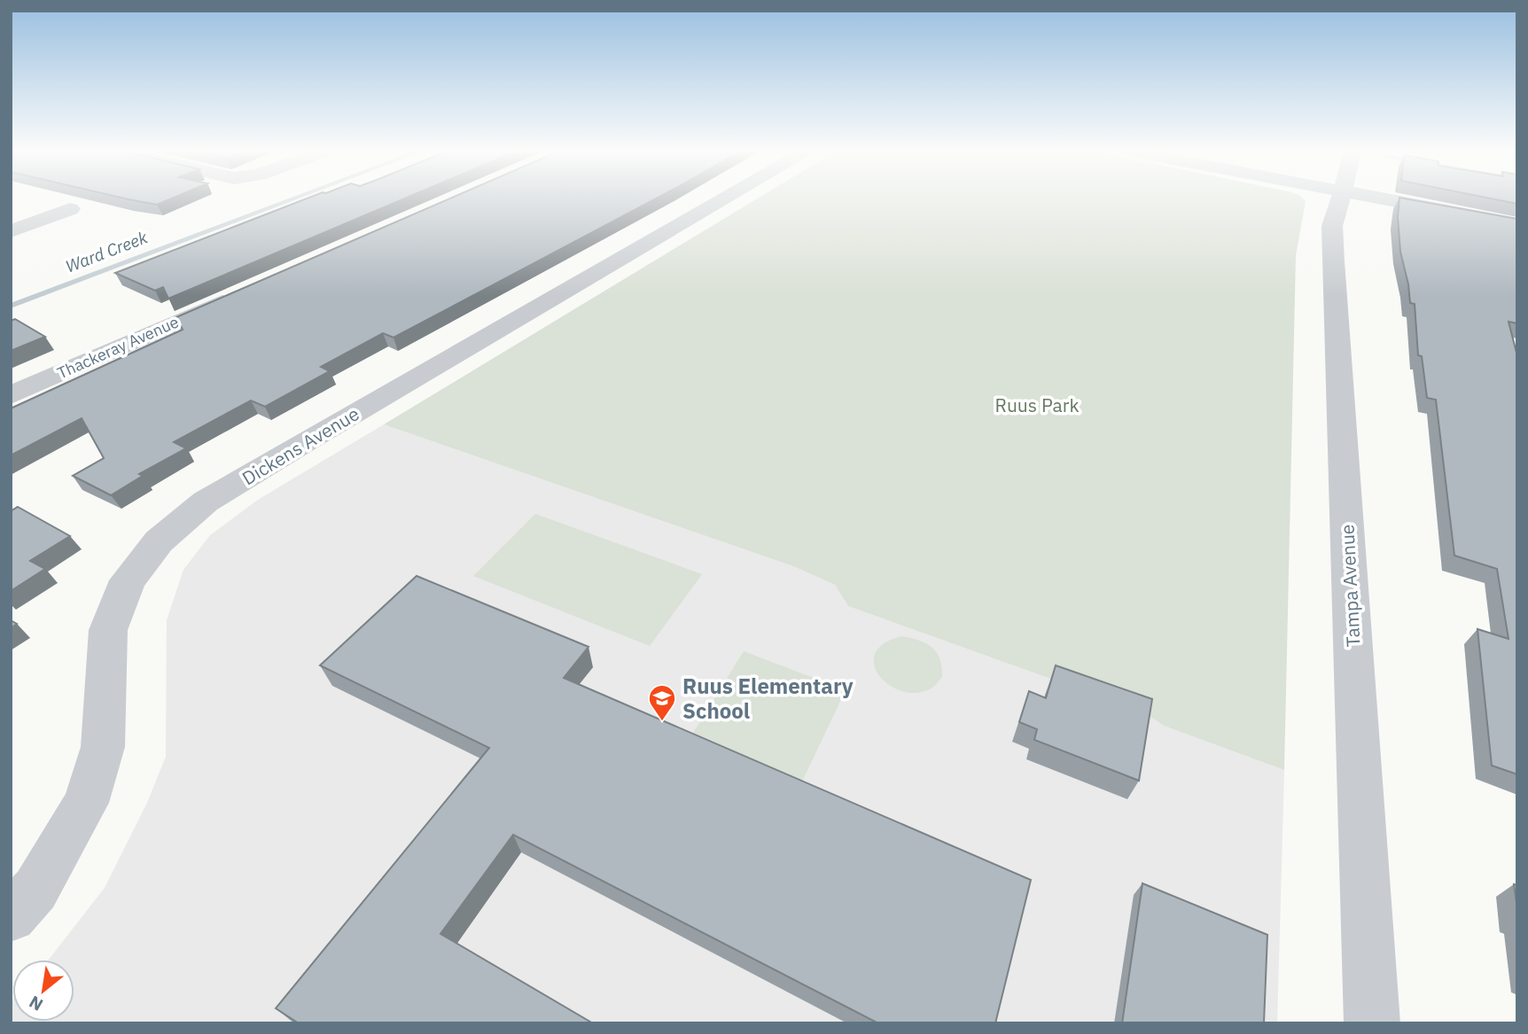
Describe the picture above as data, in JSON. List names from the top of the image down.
{
  "streets": {
    "street": ["Thackeray Avenue", "Dickens Avenue", "Tampa Avenue"]
  },
  "water": ["Ward Creek"],
  "parks": ["Ruus Park"],
  "places": {
    "school or university": ["Ruus Elementary School"]
  },
  "north": "bottom left"
}
